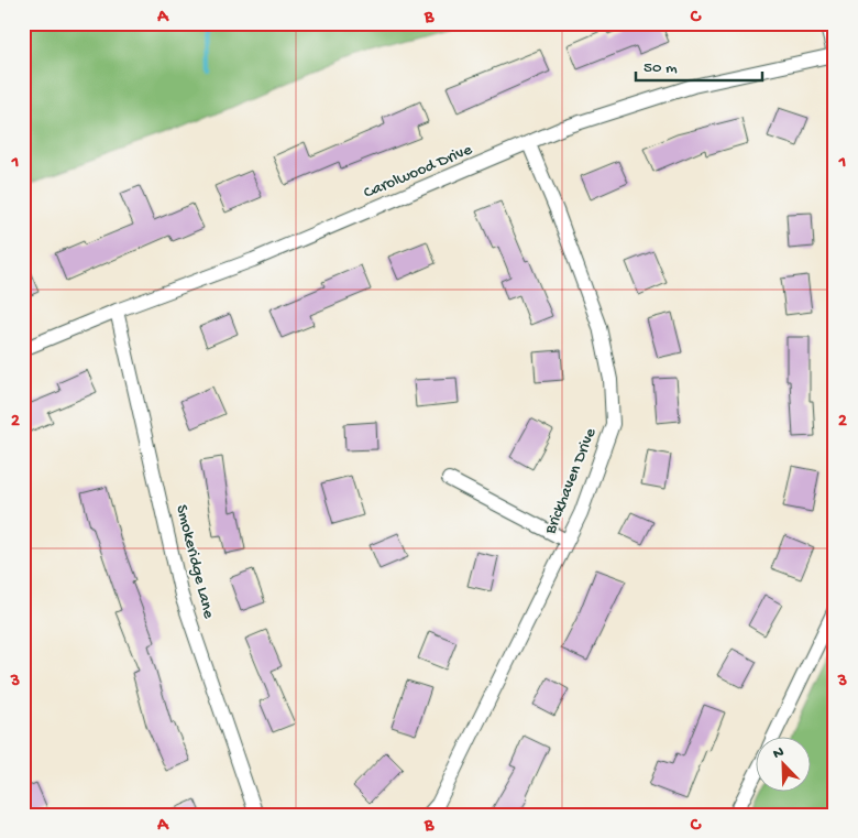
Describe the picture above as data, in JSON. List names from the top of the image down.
{
  "streets": {
    "street": ["Carolwood Drive", "Brickhaven Drive", "Smokeridge Lane"]
  },
  "crossings": [
    ["Carolwood Drive", "Brickhaven Drive"],
    ["Carolwood Drive", "Smokeridge Lane"]
  ],
  "scale_bar": "50 m",
  "north": "top left",
  "grid": {
    "columns": ["A", "B", "C"],
    "rows": ["1", "2", "3"]
  }
}
